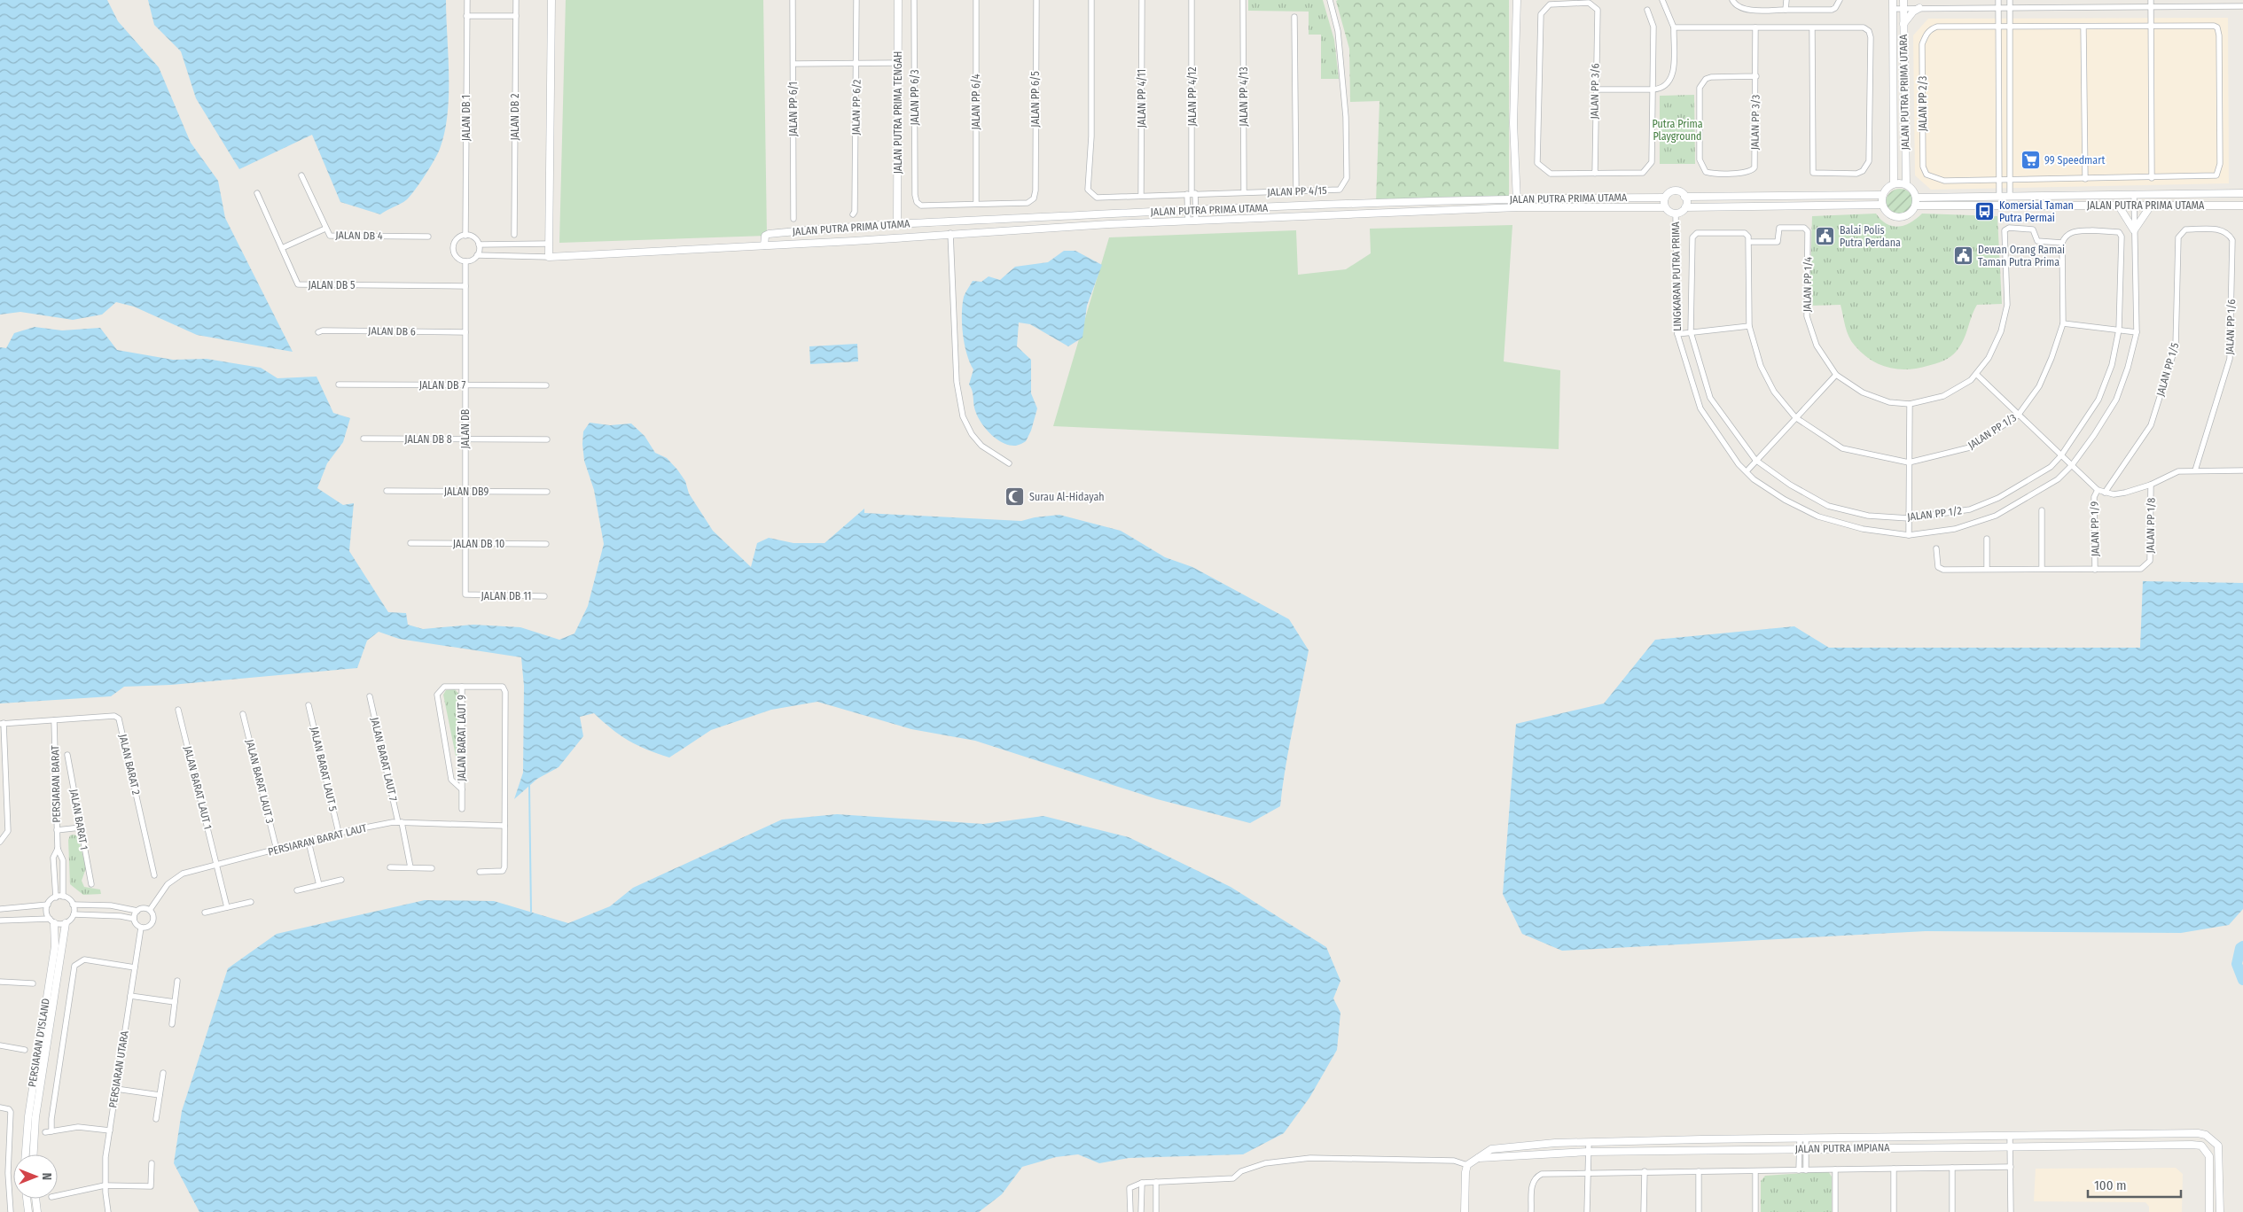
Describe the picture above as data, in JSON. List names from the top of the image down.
{
  "streets": {
    "street": [
      "JALAN PP 3/6",
      "JALAN PUTRA PRIMA UTARA",
      "JALAN PP 4/12",
      "JALAN PP 4/13",
      "JALAN PP 6/3",
      "JALAN PP 4/11",
      "JALAN PP 6/5",
      "JALAN PP 6/4",
      "JALAN PP 2/3",
      "JALAN PP 6/2",
      "JALAN PP 6/1",
      "JALAN PUTRA PRIMA TENGAH",
      "JALAN DB 2",
      "JALAN DB 1",
      "JALAN PP 3/3",
      "JALAN PP 4/15",
      "JALAN PUTRA PRIMA UTAMA",
      "JALAN DB 4",
      "LINGKARAN PUTRA PRIMA",
      "JALAN PP 1/4",
      "JALAN DB 5",
      "JALAN PP 1/6",
      "JALAN DB 6",
      "JALAN PP 1/5",
      "JALAN DB 7",
      "JALAN DB",
      "JALAN PP 1/3",
      "JALAN DB 8",
      "JALAN DB9",
      "JALAN PP 1/2",
      "JALAN PP 1/8",
      "JALAN PP 1/9",
      "JALAN DB 10",
      "JALAN DB 11",
      "JALAN BARAT LAUT 9",
      "JALAN BARAT LAUT 7",
      "JALAN BARAT 2",
      "JALAN BARAT LAUT 5",
      "JALAN BARAT LAUT 3",
      "PERSIARAN BARAT",
      "JALAN BARAT LAUT 1",
      "JALAN BARAT 1",
      "PERSIARAN BARAT LAUT",
      "PERSIARAN D'ISLAND",
      "PERSIARAN UTARA",
      "JALAN PUTRA IMPIANA"
    ]
  },
  "crossings": [
    ["JALAN PUTRA PRIMA UTARA", "JALAN PUTRA PRIMA UTAMA"],
    ["JALAN PP 4/12", "JALAN PP 4/15"],
    ["JALAN PP 4/13", "JALAN PP 4/15"],
    ["JALAN PP 6/3", "JALAN PP 6/5"],
    ["JALAN PP 6/3", "JALAN PP 6/4"],
    ["JALAN PP 4/11", "JALAN PP 4/15"],
    ["JALAN PP 6/5", "JALAN PP 6/4"],
    ["JALAN PUTRA PRIMA TENGAH", "JALAN PUTRA PRIMA UTAMA"],
    ["JALAN DB 1", "JALAN DB"],
    ["JALAN PUTRA PRIMA UTAMA", "LINGKARAN PUTRA PRIMA"],
    ["JALAN PP 1/4", "JALAN PP 1/3"],
    ["JALAN PP 1/4", "JALAN PP 1/2"],
    ["JALAN DB 5", "JALAN DB"],
    ["JALAN PP 1/6", "JALAN PP 1/5"],
    ["JALAN DB 6", "JALAN DB"],
    ["JALAN DB 7", "JALAN DB"],
    ["JALAN DB", "JALAN DB 8"],
    ["JALAN DB", "JALAN DB9"],
    ["JALAN DB", "JALAN DB 10"],
    ["JALAN DB", "JALAN DB 11"],
    ["JALAN PP 1/3", "JALAN PP 1/2"],
    ["JALAN PP 1/8", "JALAN PP 1/9"],
    ["JALAN BARAT LAUT 7", "PERSIARAN BARAT LAUT"],
    ["JALAN BARAT 2", "PERSIARAN BARAT"],
    ["JALAN BARAT LAUT 5", "PERSIARAN BARAT LAUT"],
    ["JALAN BARAT LAUT 3", "PERSIARAN BARAT LAUT"],
    ["JALAN BARAT LAUT 1", "PERSIARAN BARAT LAUT"],
    ["PERSIARAN BARAT LAUT", "PERSIARAN UTARA"]
  ],
  "parks": ["Putra Prima Playground"],
  "places": {
    "supermarket": ["99 Speedmart"],
    "bus stop": ["Komersial Taman Putra Permai"],
    "public building": ["Balai Polis Putra Perdana", "Dewan Orang Ramai Taman Putra Prima"],
    "mosque": ["Surau Al-Hidayah"]
  },
  "scale_bar": "100 m",
  "north": "right"
}
